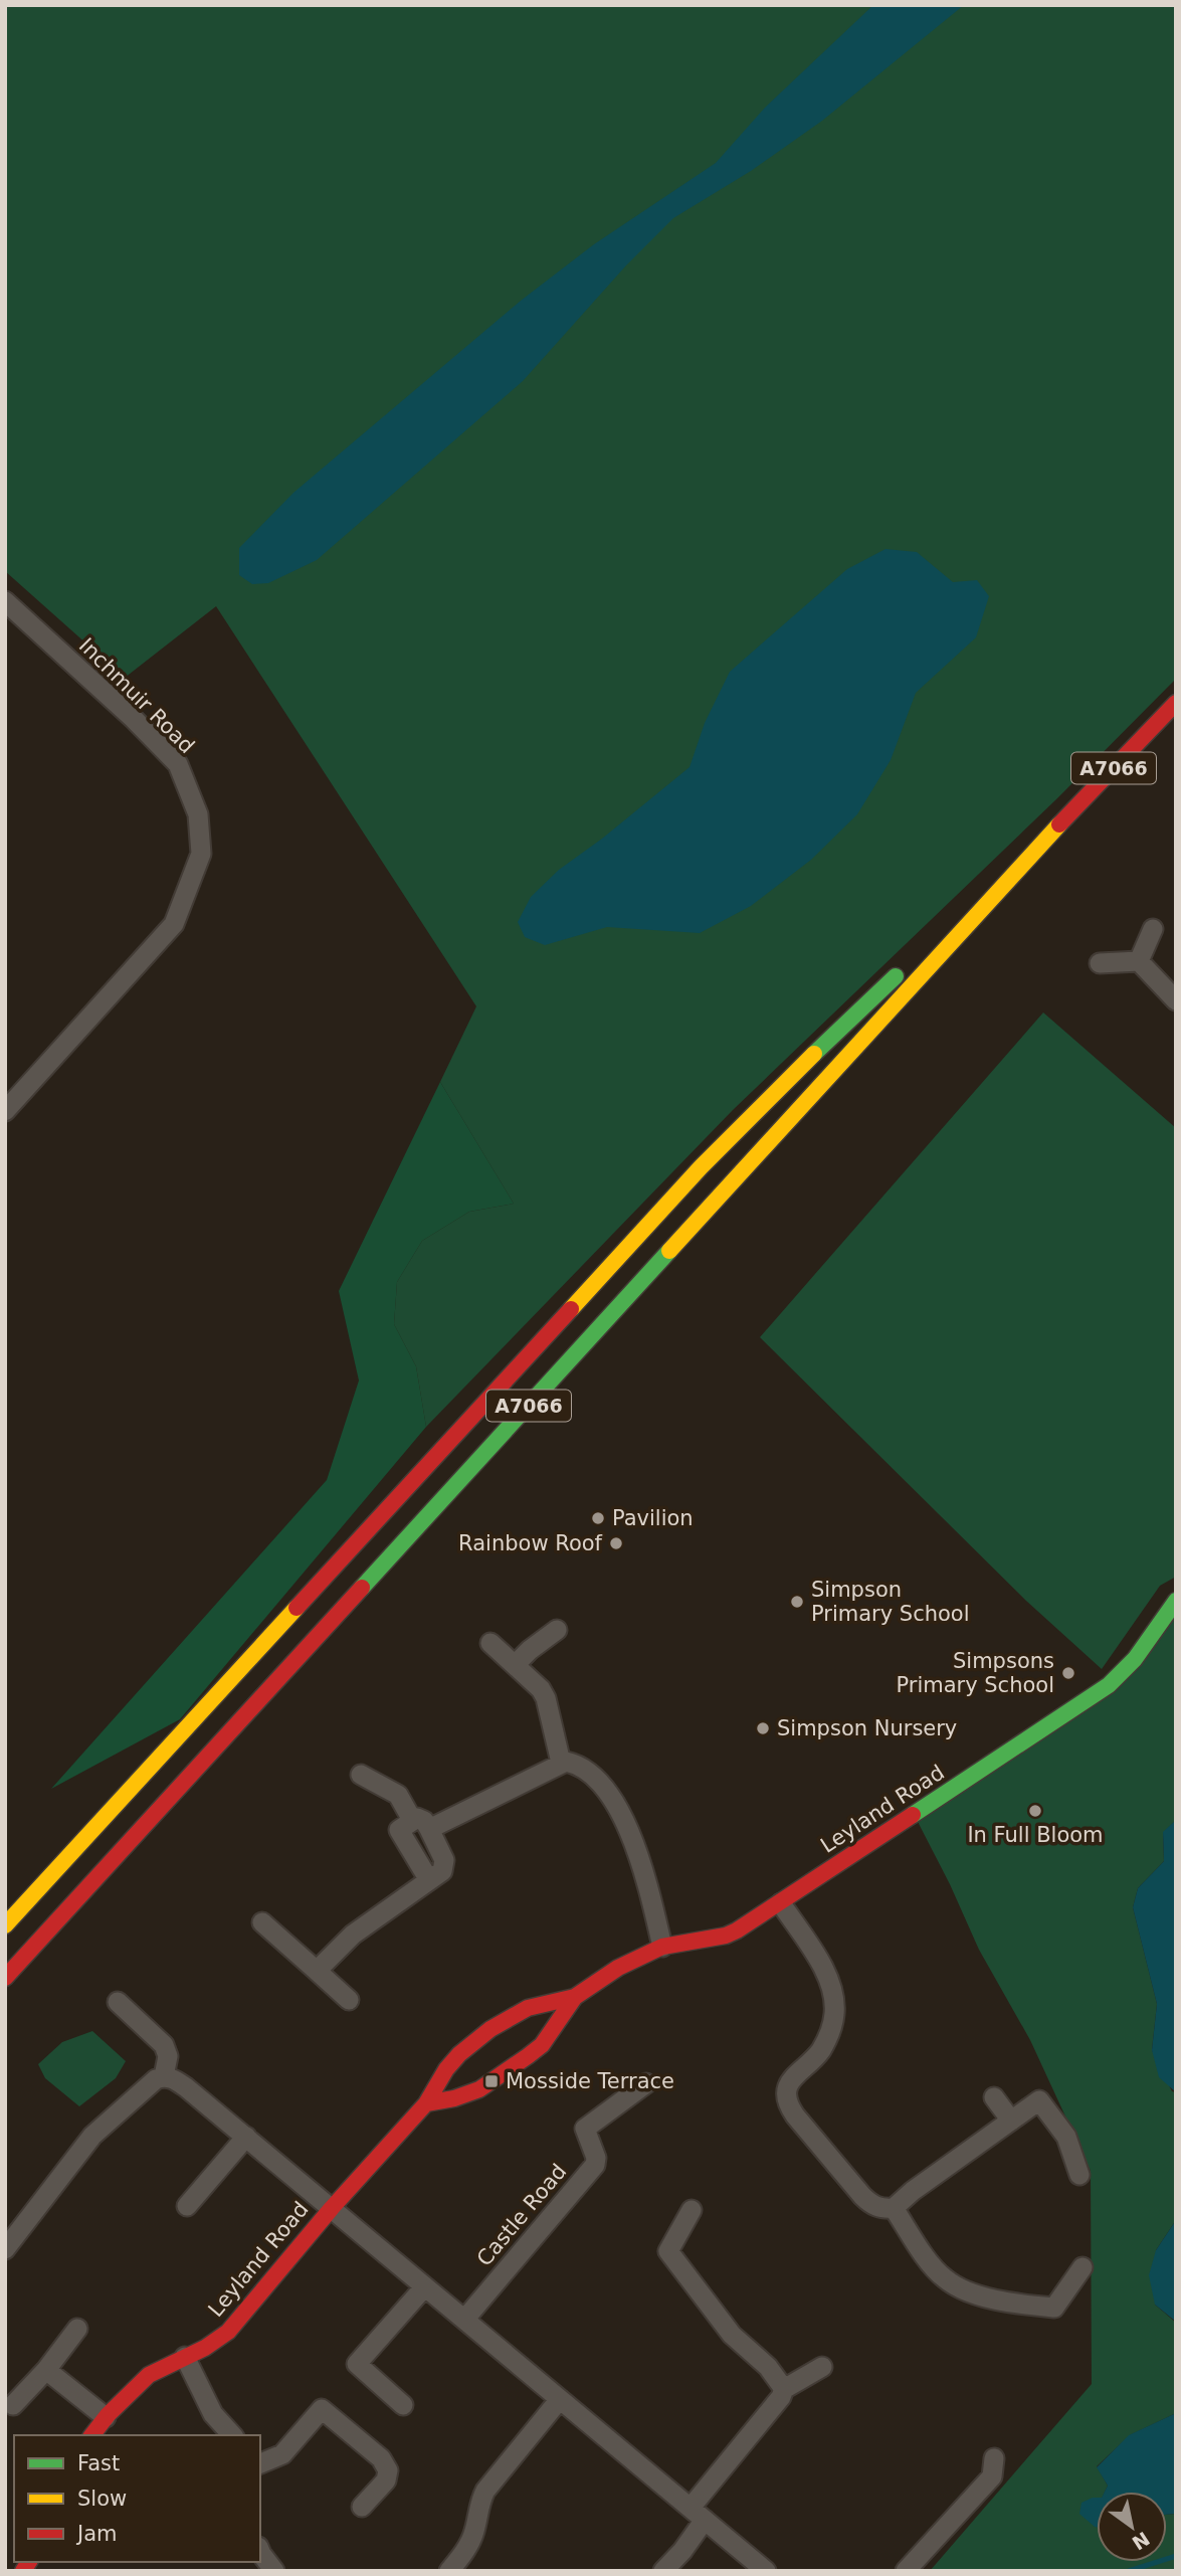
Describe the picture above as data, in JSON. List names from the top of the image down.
{
  "streets": {
    "main road": ["A7066", "Leyland Road"],
    "street": ["Inchmuir Road", "Castle Road"]
  },
  "places": {
    "other": [
      "Pavilion",
      "Rainbow Roof",
      "Simpson Primary School",
      "Simpsons Primary School",
      "Simpson Nursery",
      "In Full Bloom"
    ],
    "transit": ["Mosside Terrace"]
  },
  "legend": ["Fast", "Slow", "Jam"],
  "north": "bottom right"
}
